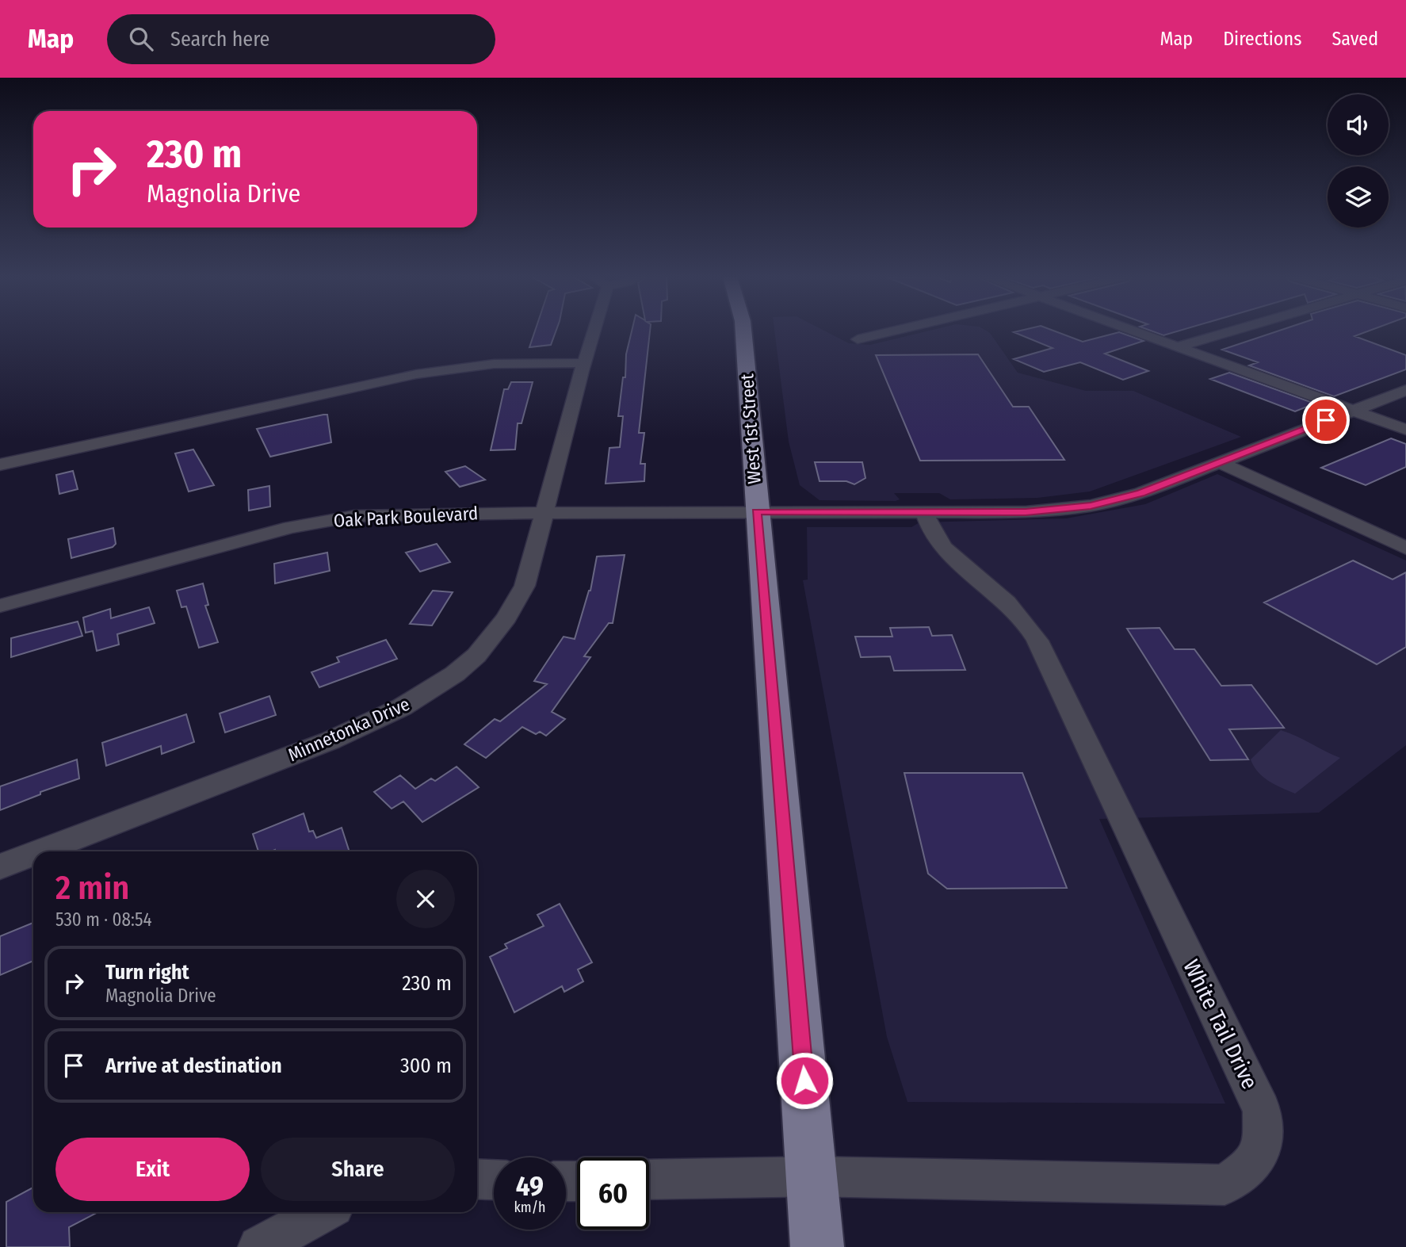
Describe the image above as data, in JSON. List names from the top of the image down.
{
  "streets": {
    "main road": ["West 1st Street"],
    "street": ["Oak Park Boulevard", "Minnetonka Drive", "White Tail Drive"]
  },
  "crossings": [
    ["West 1st Street", "Oak Park Boulevard"],
    ["West 1st Street", "White Tail Drive"],
    ["Oak Park Boulevard", "Minnetonka Drive"],
    ["Oak Park Boulevard", "White Tail Drive"]
  ],
  "page": {
    "header": "Map",
    "search": "Search here",
    "nav": ["Map", "Directions", "Saved"],
    "turn": ["230 m", "Magnolia Drive"],
    "heading": ["2 min", "530 m · 08:54"],
    "list": [
      {
        "name": "Turn right",
        "note": "Magnolia Drive",
        "value": "230 m"
      },
      {
        "name": "Arrive at destination",
        "value": "300 m"
      }
    ],
    "buttons": ["Exit", "Share"],
    "speed": "49 km/h",
    "limit": "60"
  }
}
